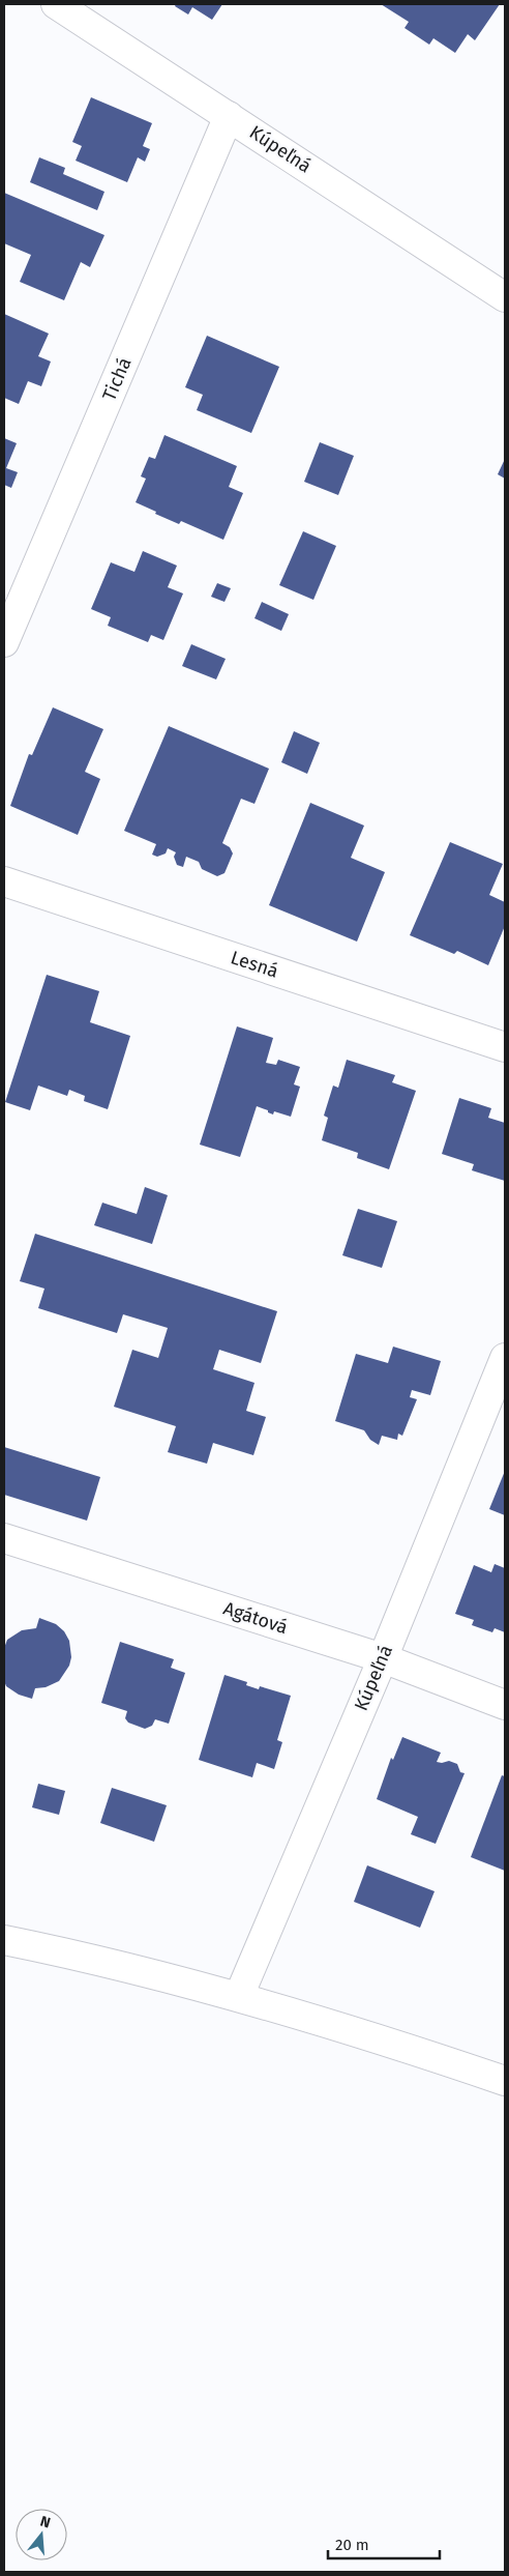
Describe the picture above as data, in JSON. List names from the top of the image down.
{
  "streets": {
    "street": [
      "Kúpeľná",
      "Tichá",
      "Lesná",
      "Agátová"
    ]
  },
  "crossings": [
    ["Kúpeľná", "Tichá"],
    ["Kúpeľná", "Agátová"]
  ],
  "scale_bar": "20 m",
  "north": "top"
}
